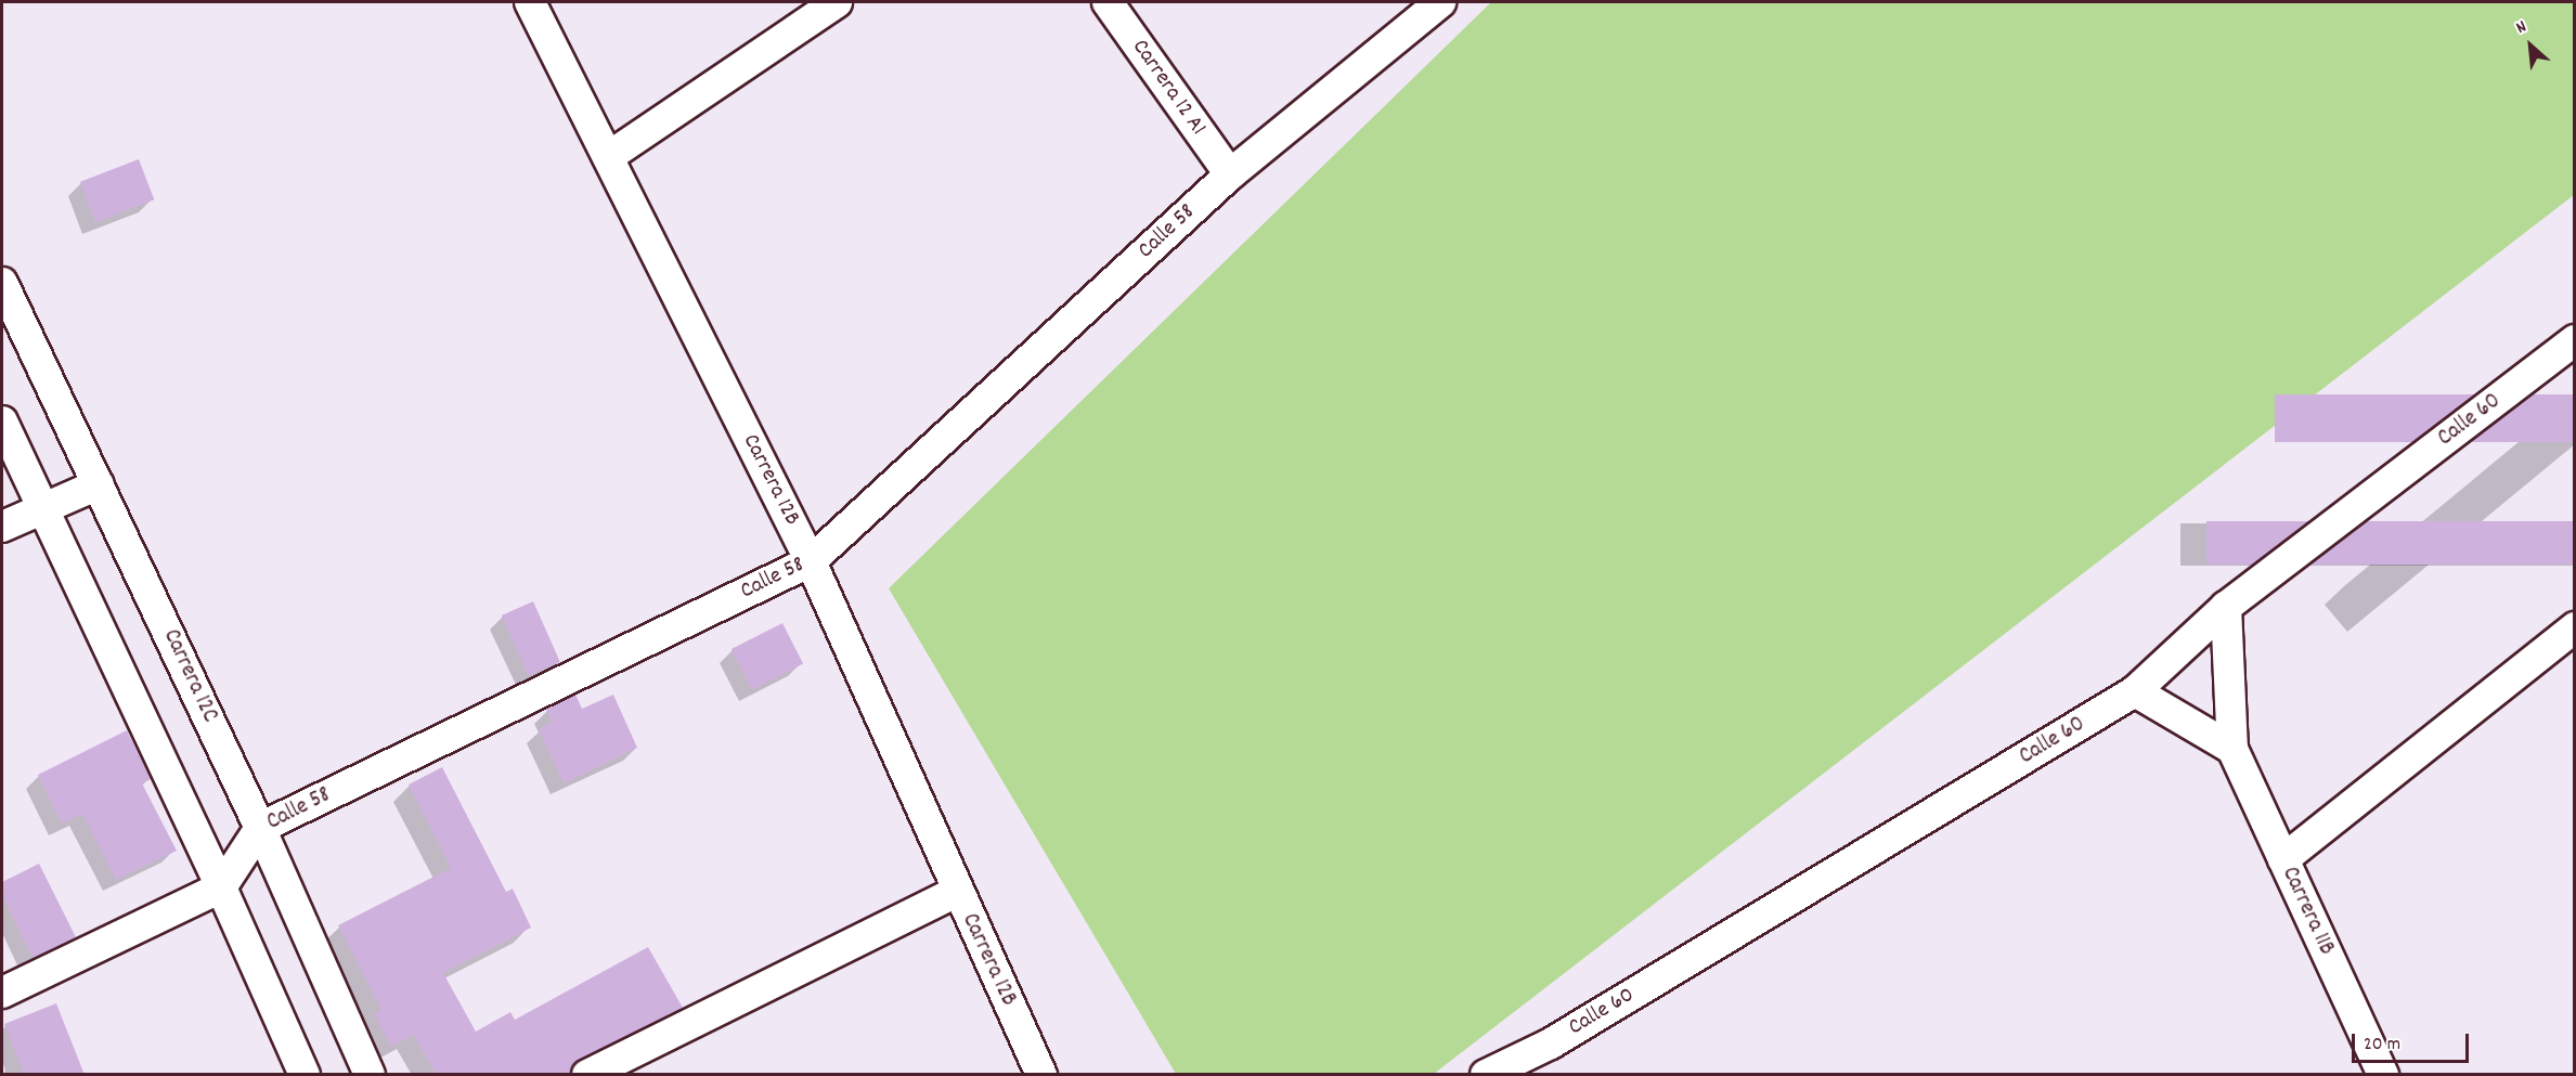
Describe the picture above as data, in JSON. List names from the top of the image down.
{
  "streets": {
    "street": [
      "Carrera 12 A1",
      "Calle 58",
      "Calle 60",
      "Carrera 12B",
      "Carrera 12C",
      "Carrera 11B"
    ]
  },
  "crossings": [
    ["Carrera 12 A1", "Calle 58"],
    ["Calle 58", "Carrera 12B"],
    ["Calle 58", "Carrera 12C"],
    ["Calle 60", "Carrera 11B"]
  ],
  "scale_bar": "20 m",
  "north": "top left"
}
